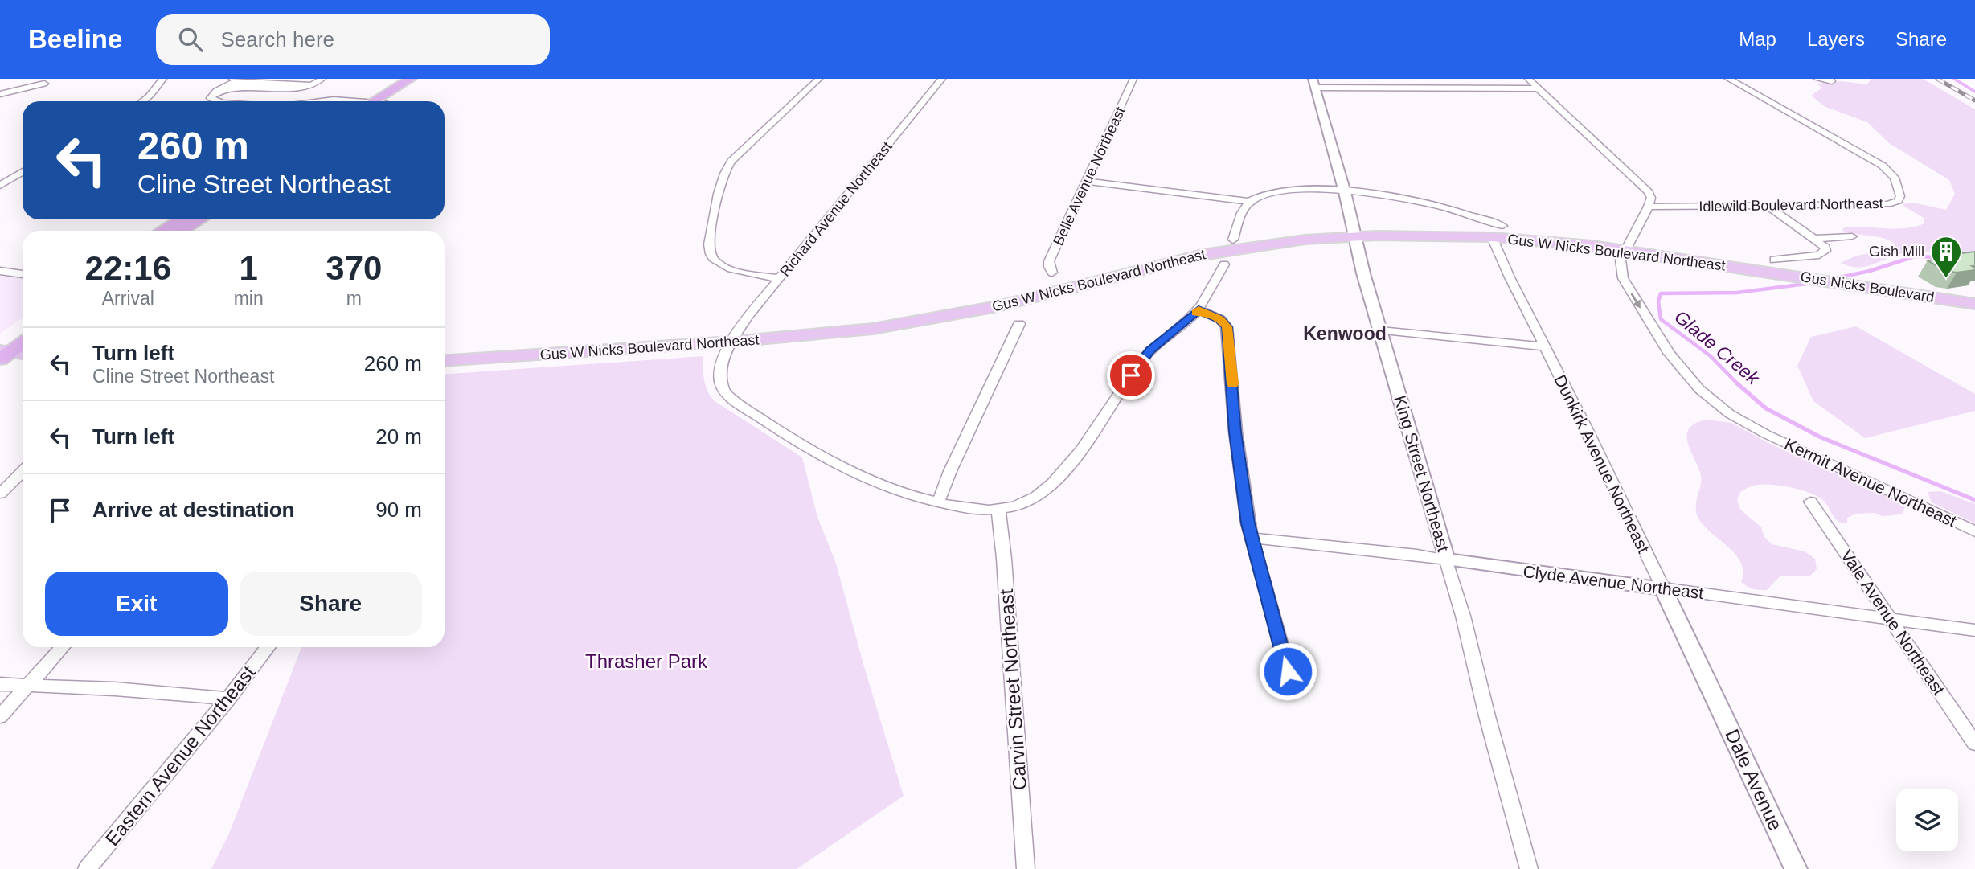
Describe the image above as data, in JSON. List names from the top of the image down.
{
  "streets": {
    "main road": ["Gus W Nicks Boulevard Northeast", "Gus Nicks Boulevard"],
    "street": [
      "Belle Avenue Northeast",
      "Idlewild Boulevard Northeast",
      "Richard Avenue Northeast",
      "Dunkirk Avenue Northeast",
      "King Street Northeast",
      "Kermit Avenue Northeast",
      "Clyde Avenue Northeast",
      "Vale Avenue Northeast",
      "Carvin Street Northeast",
      "Eastern Avenue Northeast",
      "Dale Avenue"
    ]
  },
  "crossings": [
    ["Richard Avenue Northeast", "Gus W Nicks Boulevard Northeast"],
    ["Gus W Nicks Boulevard Northeast", "Gus Nicks Boulevard"],
    ["Gus W Nicks Boulevard Northeast", "Dunkirk Avenue Northeast"],
    ["Gus W Nicks Boulevard Northeast", "King Street Northeast"],
    ["Gus W Nicks Boulevard Northeast", "Kermit Avenue Northeast"],
    ["Dunkirk Avenue Northeast", "Clyde Avenue Northeast"],
    ["Dunkirk Avenue Northeast", "Dale Avenue"],
    ["King Street Northeast", "Clyde Avenue Northeast"],
    ["Clyde Avenue Northeast", "Vale Avenue Northeast"]
  ],
  "one_way": ["Kermit Avenue Northeast"],
  "districts": ["Kenwood"],
  "water": ["Glade Creek"],
  "parks": ["Thrasher Park"],
  "places": {
    "building": ["Gish Mill"]
  },
  "page": {
    "header": "Beeline",
    "search": "Search here",
    "nav": ["Map", "Layers", "Share"],
    "turn": ["260 m", "Cline Street Northeast"],
    "eta": [
      "22:16",
      "Arrival",
      "1",
      "min",
      "370",
      "m"
    ],
    "list": [
      {
        "name": "Turn left",
        "note": "Cline Street Northeast",
        "value": "260 m"
      },
      {
        "name": "Turn left",
        "value": "20 m"
      },
      {
        "name": "Arrive at destination",
        "value": "90 m"
      }
    ],
    "buttons": ["Exit", "Share"]
  }
}
